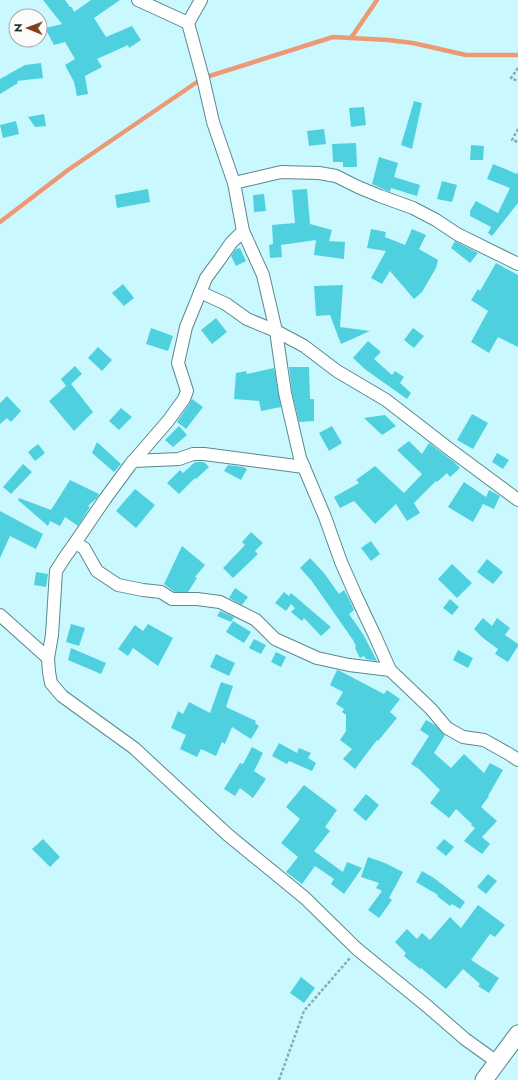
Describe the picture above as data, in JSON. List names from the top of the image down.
{
  "north": "left"
}
